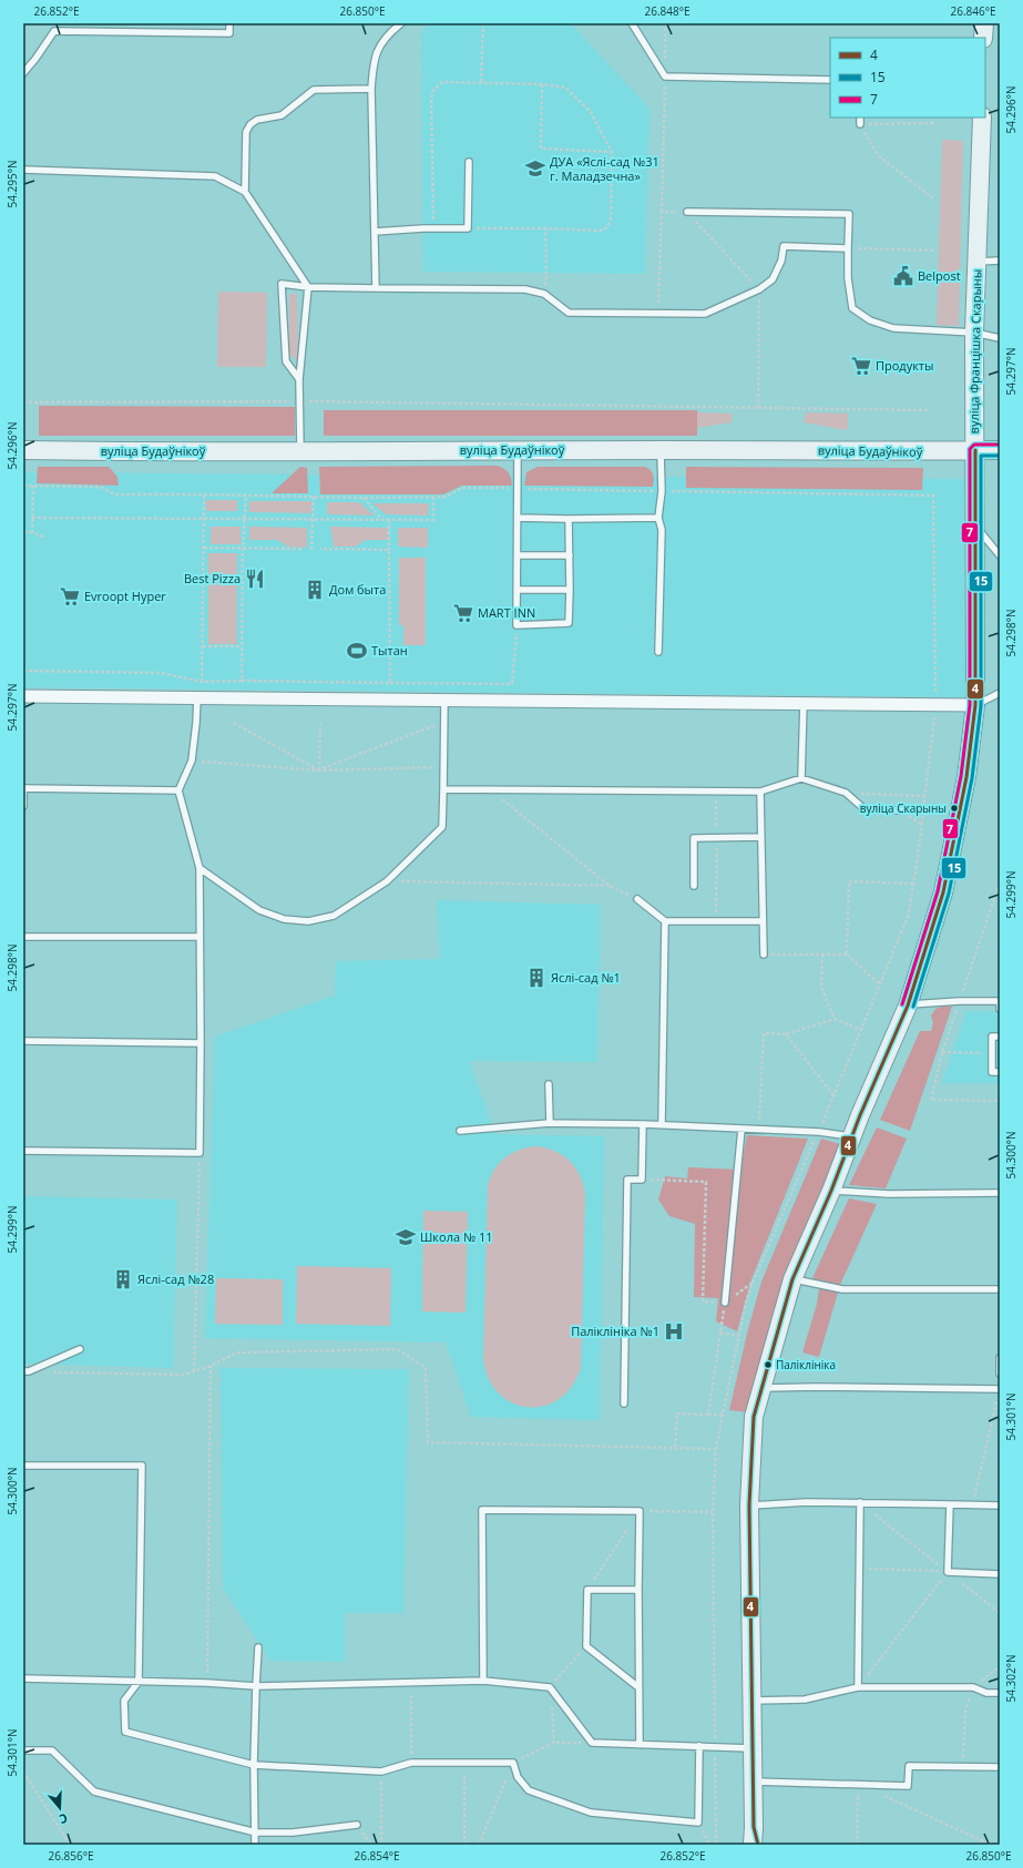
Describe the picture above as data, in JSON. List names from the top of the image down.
{
  "streets": {
    "main road": ["вуліца Францішка Скарыны", "вуліца Будаўнікоў"]
  },
  "crossings": [
    ["вуліца Францішка Скарыны", "вуліца Будаўнікоў"]
  ],
  "places": {
    "school or university": ["ДУА «Яслі-сад №31 г. Маладзечна»", "Школа № 11"],
    "public building": ["Belpost"],
    "supermarket": ["Продукты", "Evroopt Hyper", "MART INN"],
    "restaurant": ["Best Pizza"],
    "building": ["Дом быта", "Яслі-сад №1", "Яслі-сад №28"],
    "sports": ["Тытан"],
    "other": ["вуліца Скарыны", "Паліклініка"],
    "hospital": ["Паліклініка №1"]
  },
  "lines": ["transit line 7", "transit line 4", "transit line 15"],
  "legend": ["4", "15", "7"],
  "north": "bottom",
  "coordinates": [
    "26.852°E",
    "26.850°E",
    "26.848°E",
    "26.846°E",
    "54.296°N",
    "54.295°N",
    "54.297°N",
    "54.298°N",
    "54.299°N",
    "54.300°N",
    "54.301°N",
    "54.302°N",
    "26.856°E",
    "26.854°E"
  ]
}
